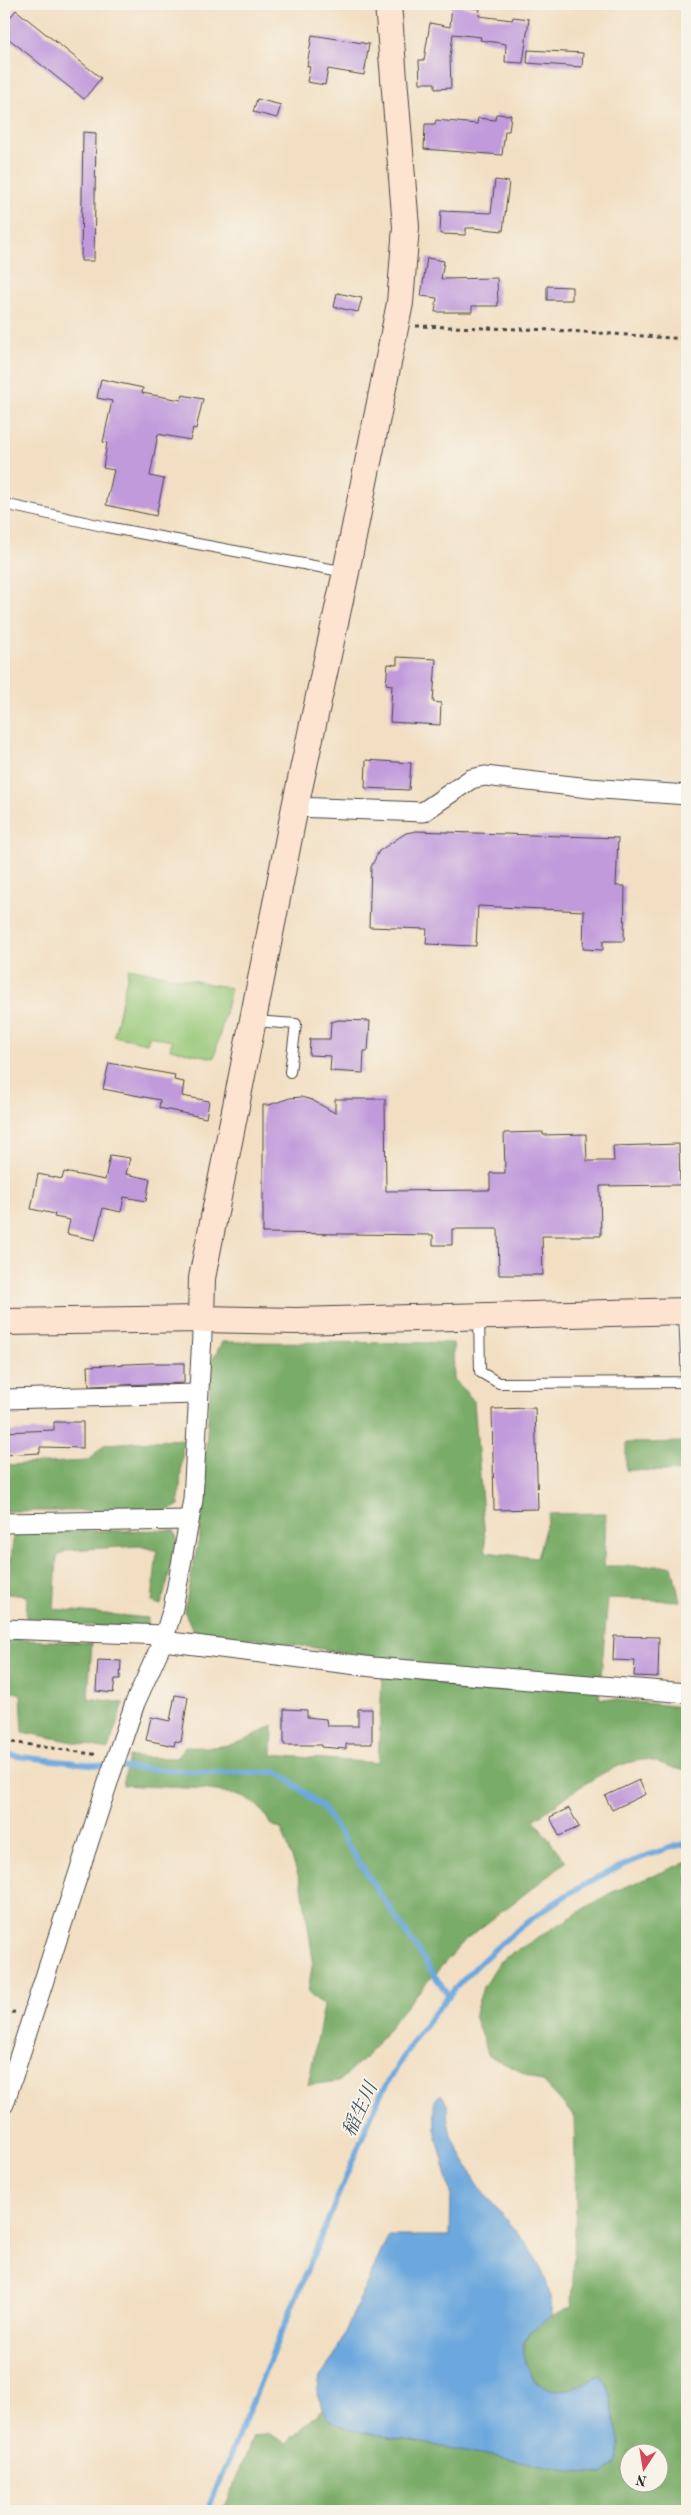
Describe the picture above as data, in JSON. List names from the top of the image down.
{
  "water": ["稲生川"],
  "north": "bottom"
}
